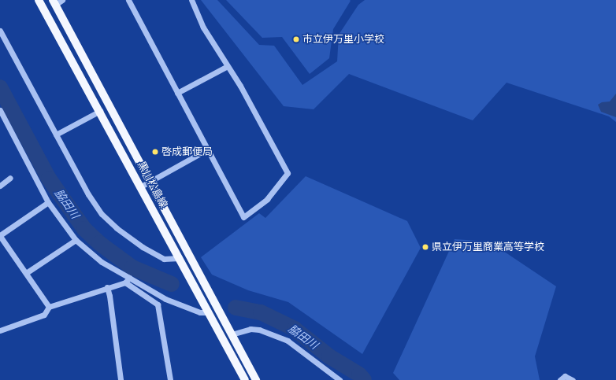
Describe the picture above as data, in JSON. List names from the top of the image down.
{
  "streets": {
    "main road": ["黒川松島線"]
  },
  "water": ["脇田川"],
  "places": ["市立伊万里小学校", "啓成郵便局", "県立伊万里商業高等学校"]
}
